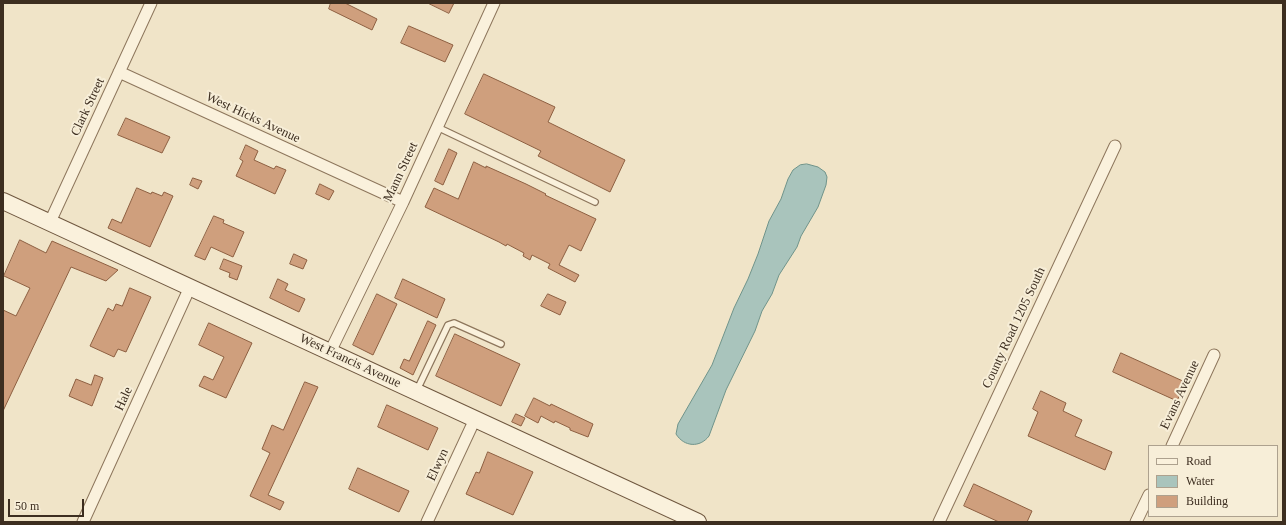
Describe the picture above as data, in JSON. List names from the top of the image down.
{
  "streets": {
    "street": [
      "Clark Street",
      "West Hicks Avenue",
      "Mann Street",
      "County Road 1205 South",
      "West Francis Avenue",
      "Evans Avenue",
      "Hale",
      "Elwyn"
    ]
  },
  "crossings": [
    ["Clark Street", "West Hicks Avenue"],
    ["Clark Street", "West Francis Avenue"],
    ["West Hicks Avenue", "Mann Street"],
    ["Mann Street", "West Francis Avenue"],
    ["West Francis Avenue", "Hale"],
    ["West Francis Avenue", "Elwyn"]
  ],
  "legend": ["Road", "Water", "Building"],
  "scale_bar": "50 m"
}
